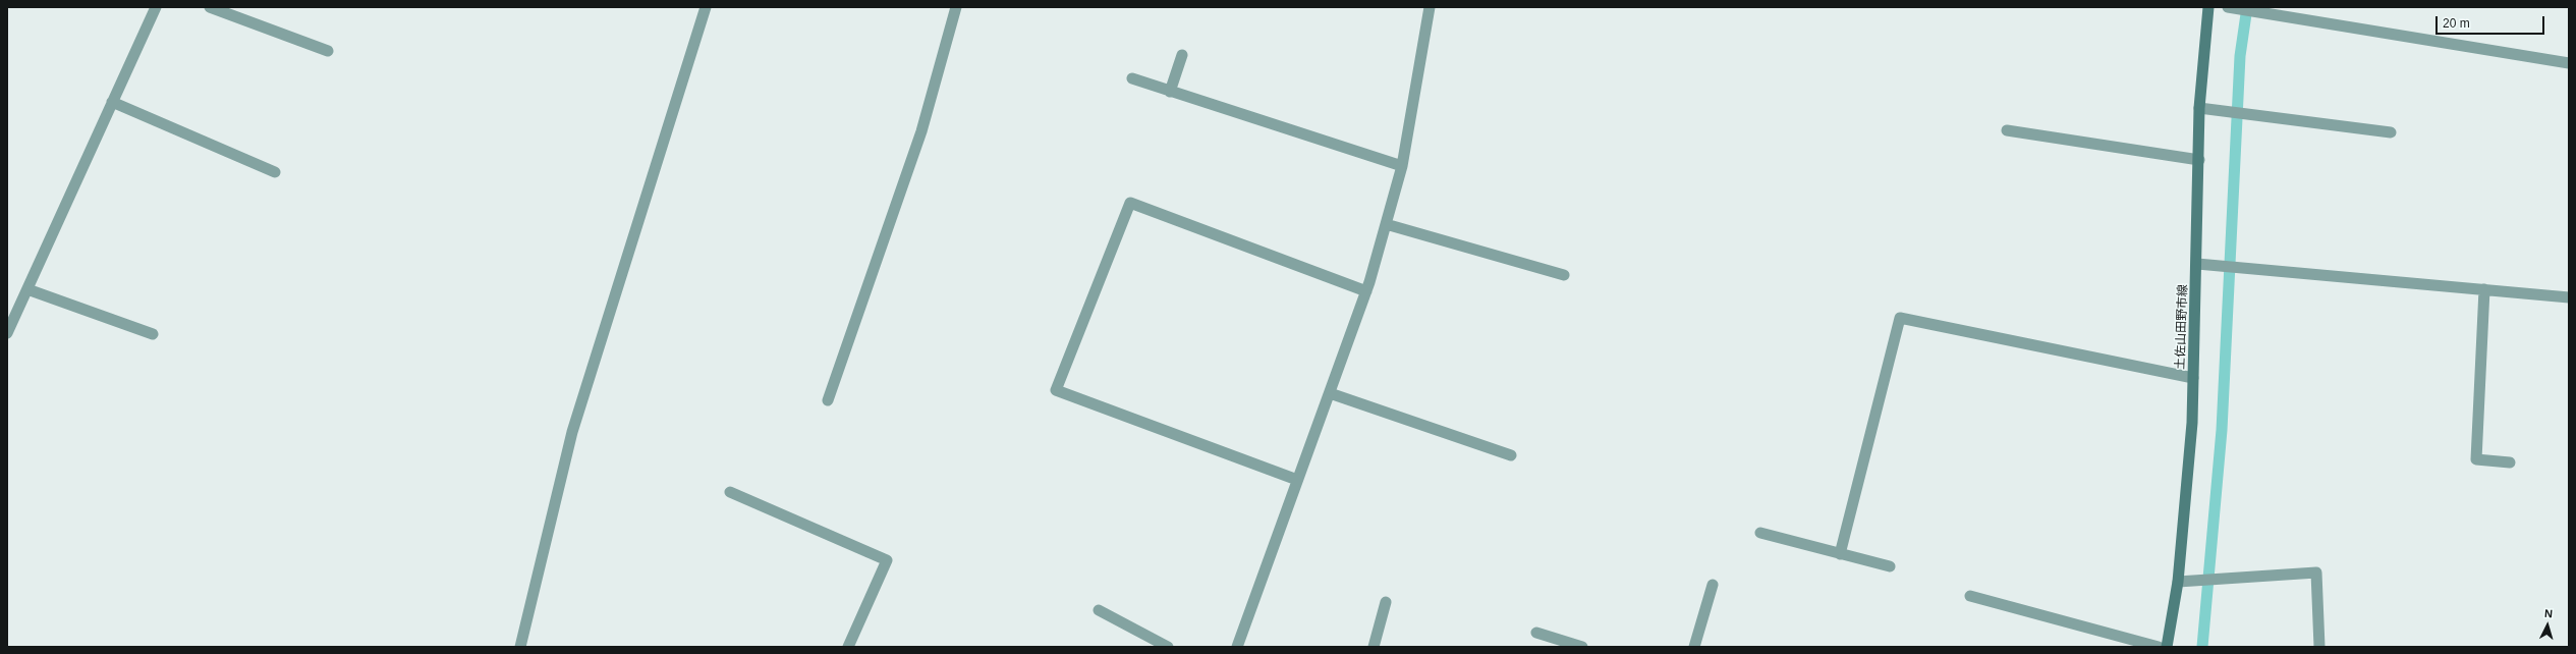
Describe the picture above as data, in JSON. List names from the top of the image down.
{
  "streets": {
    "main road": ["土佐山田野市線"]
  },
  "scale_bar": "20 m",
  "north": "top"
}
